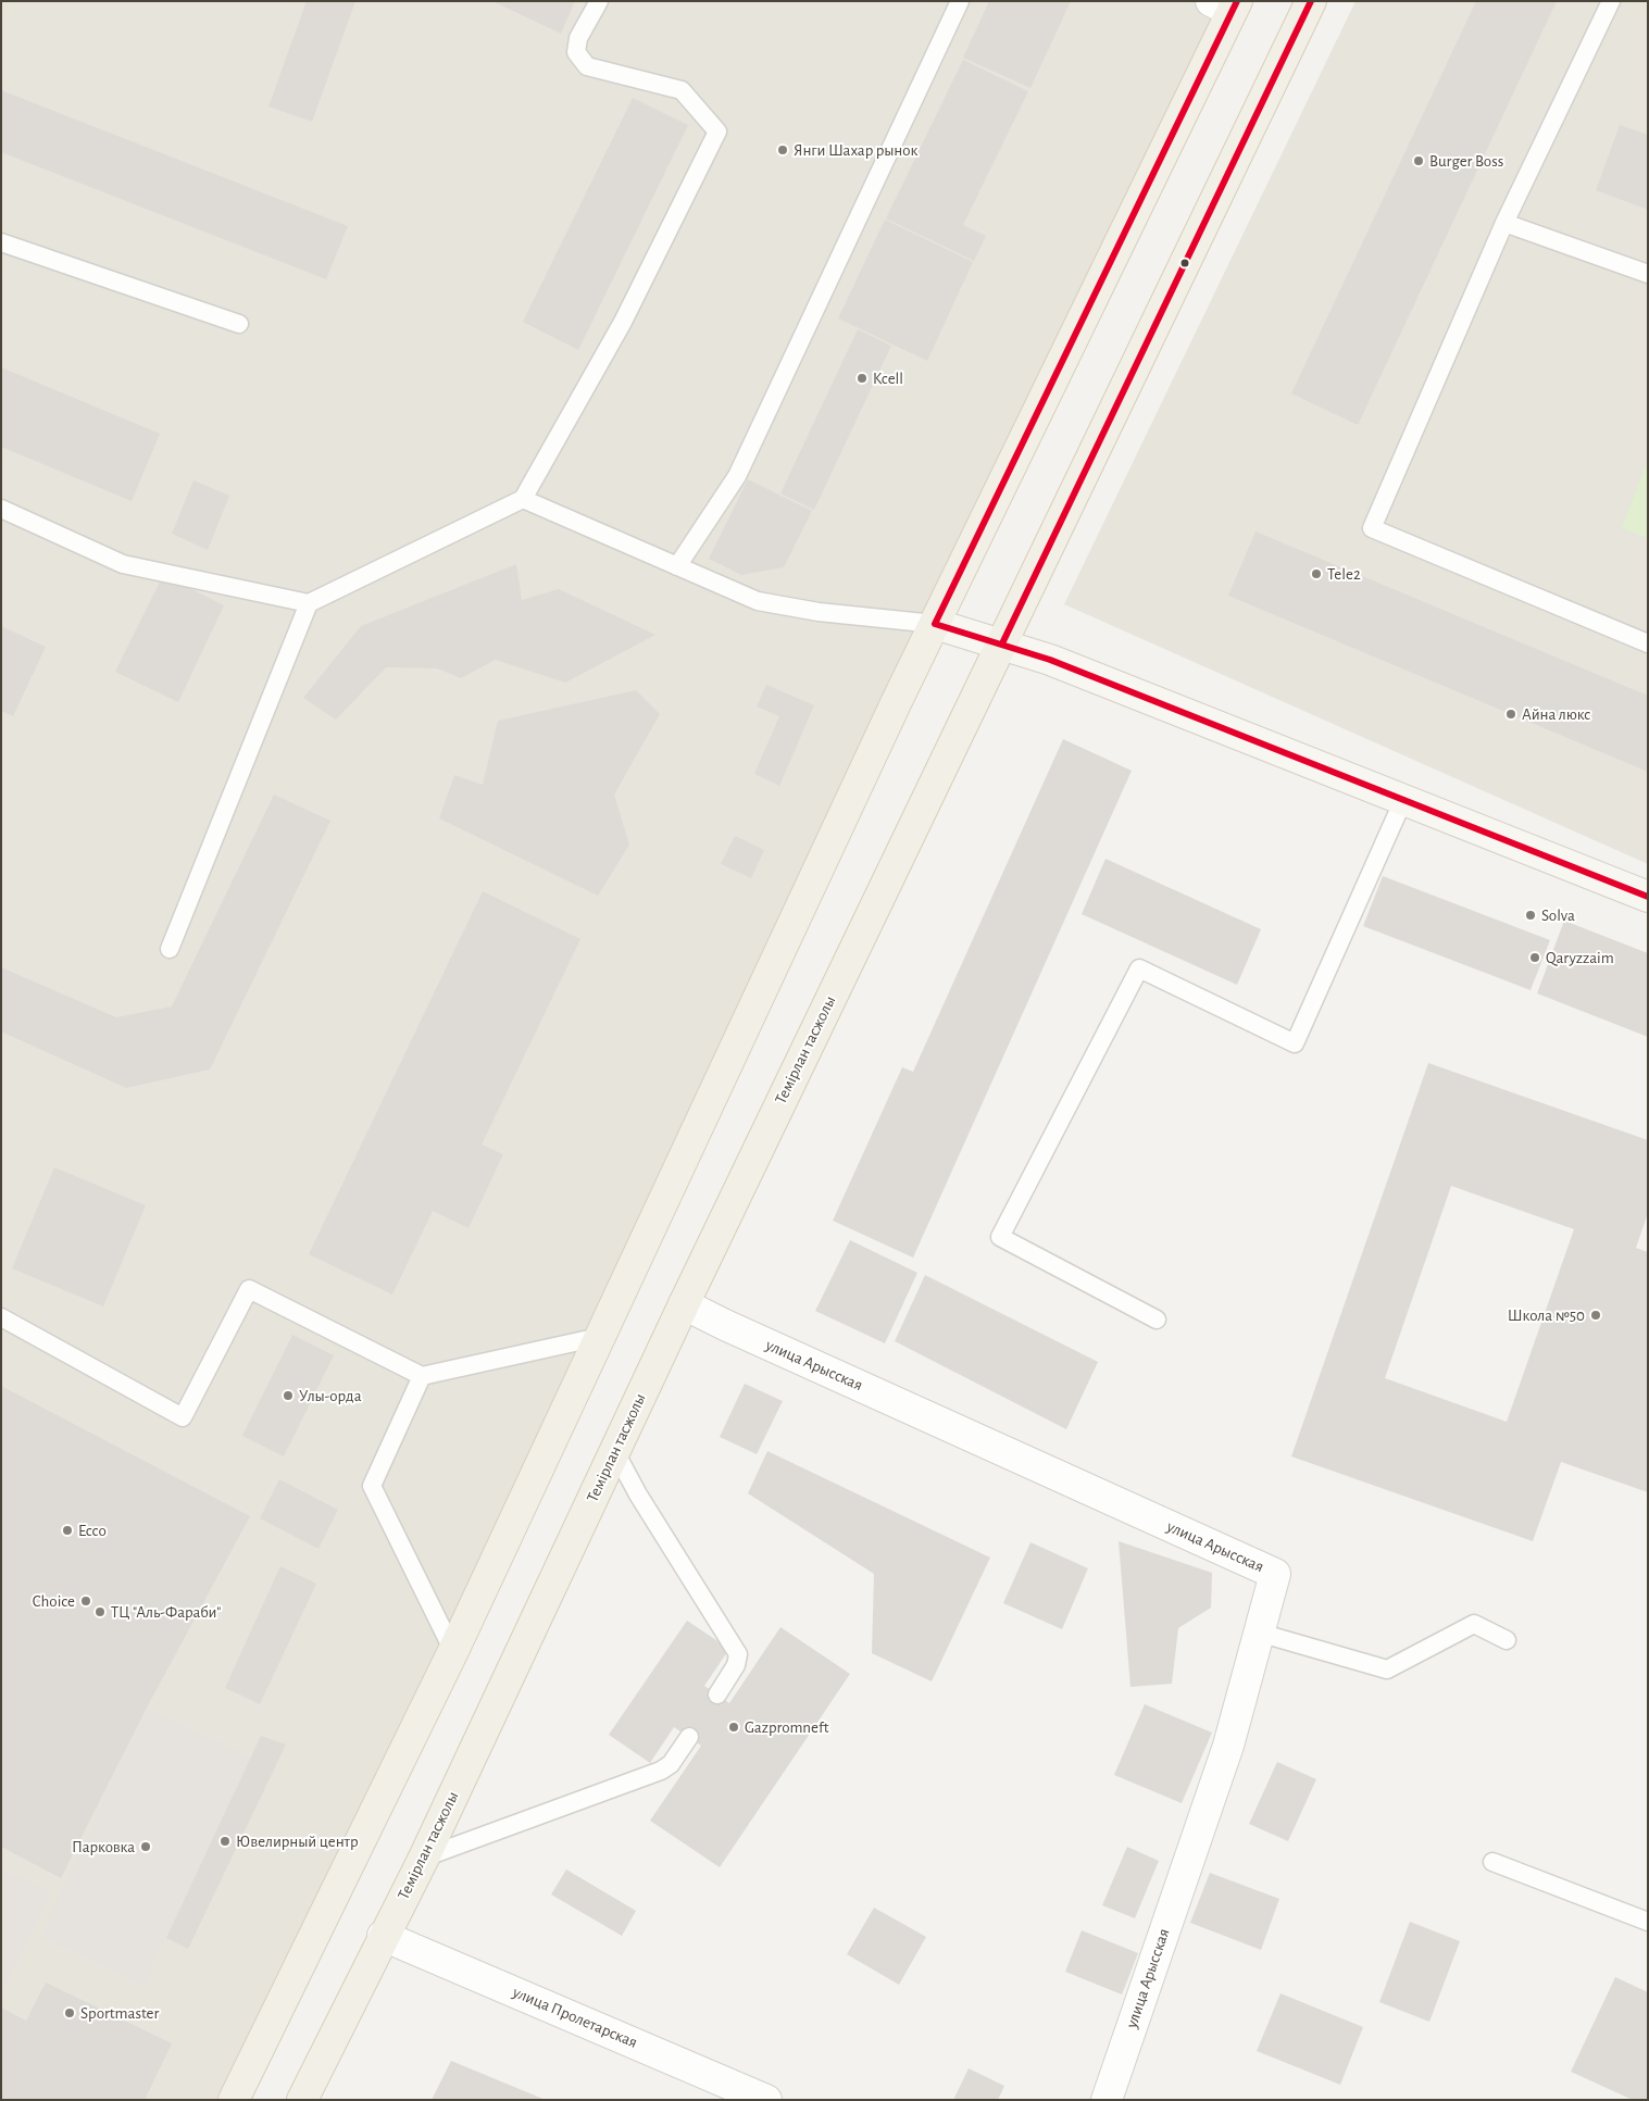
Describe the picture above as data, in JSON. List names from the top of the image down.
{
  "streets": {
    "main road": ["Темірлан тасжолы"],
    "street": ["улица Арысская", "улица Пролетарская"]
  },
  "crossings": [
    ["Темірлан тасжолы", "улица Арысская"],
    ["Темірлан тасжолы", "улица Пролетарская"]
  ],
  "places": [
    "Янги Шахар рынок",
    "Burger Boss",
    "Kcell",
    "Tele2",
    "Айна люкс",
    "Solva",
    "Qaryzzaim",
    "Школа №50",
    "Улы-орда",
    "Ecco",
    "Choice",
    "ТЦ \"Аль-Фараби\"",
    "Gazpromneft",
    "Ювелирный центр",
    "Парковка",
    "Sportmaster"
  ]
}
